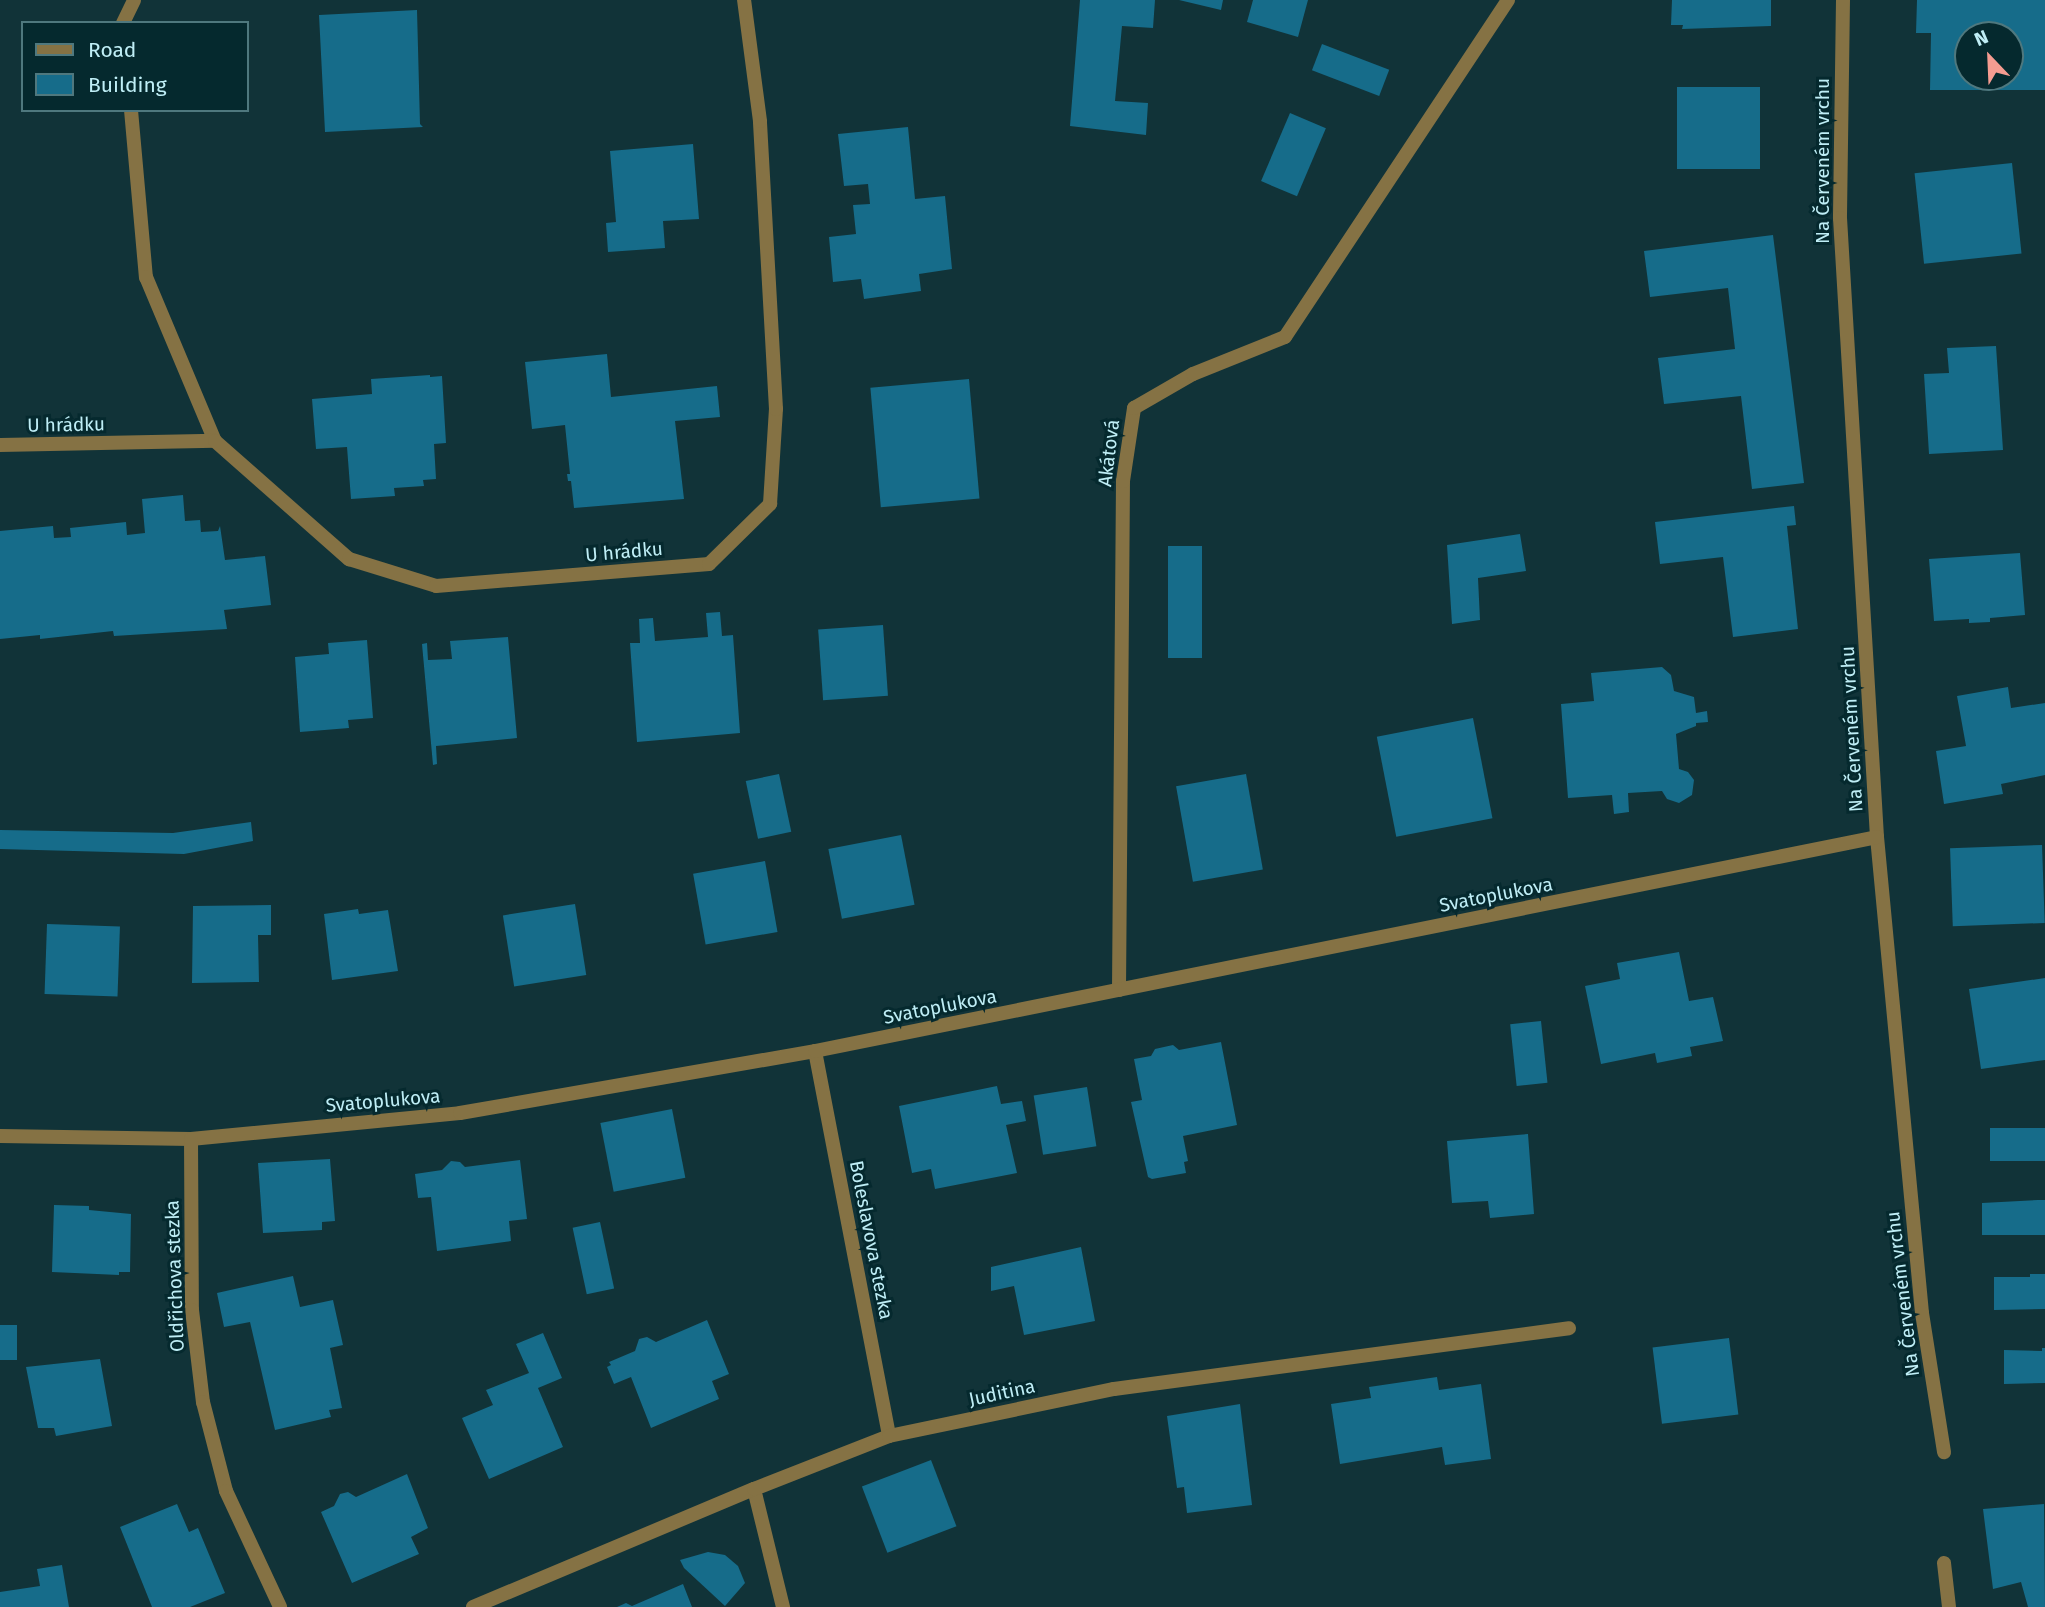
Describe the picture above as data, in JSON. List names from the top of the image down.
{
  "streets": {
    "street": [
      "Na Červeném vrchu",
      "U hrádku",
      "Akátová",
      "Svatoplukova",
      "Boleslavova stezka",
      "Oldřichova stezka",
      "Juditina"
    ]
  },
  "crossings": [
    ["Na Červeném vrchu", "Svatoplukova"],
    ["Akátová", "Svatoplukova"],
    ["Svatoplukova", "Boleslavova stezka"],
    ["Svatoplukova", "Oldřichova stezka"],
    ["Boleslavova stezka", "Juditina"]
  ],
  "legend": ["Road", "Building"],
  "north": "top left"
}
